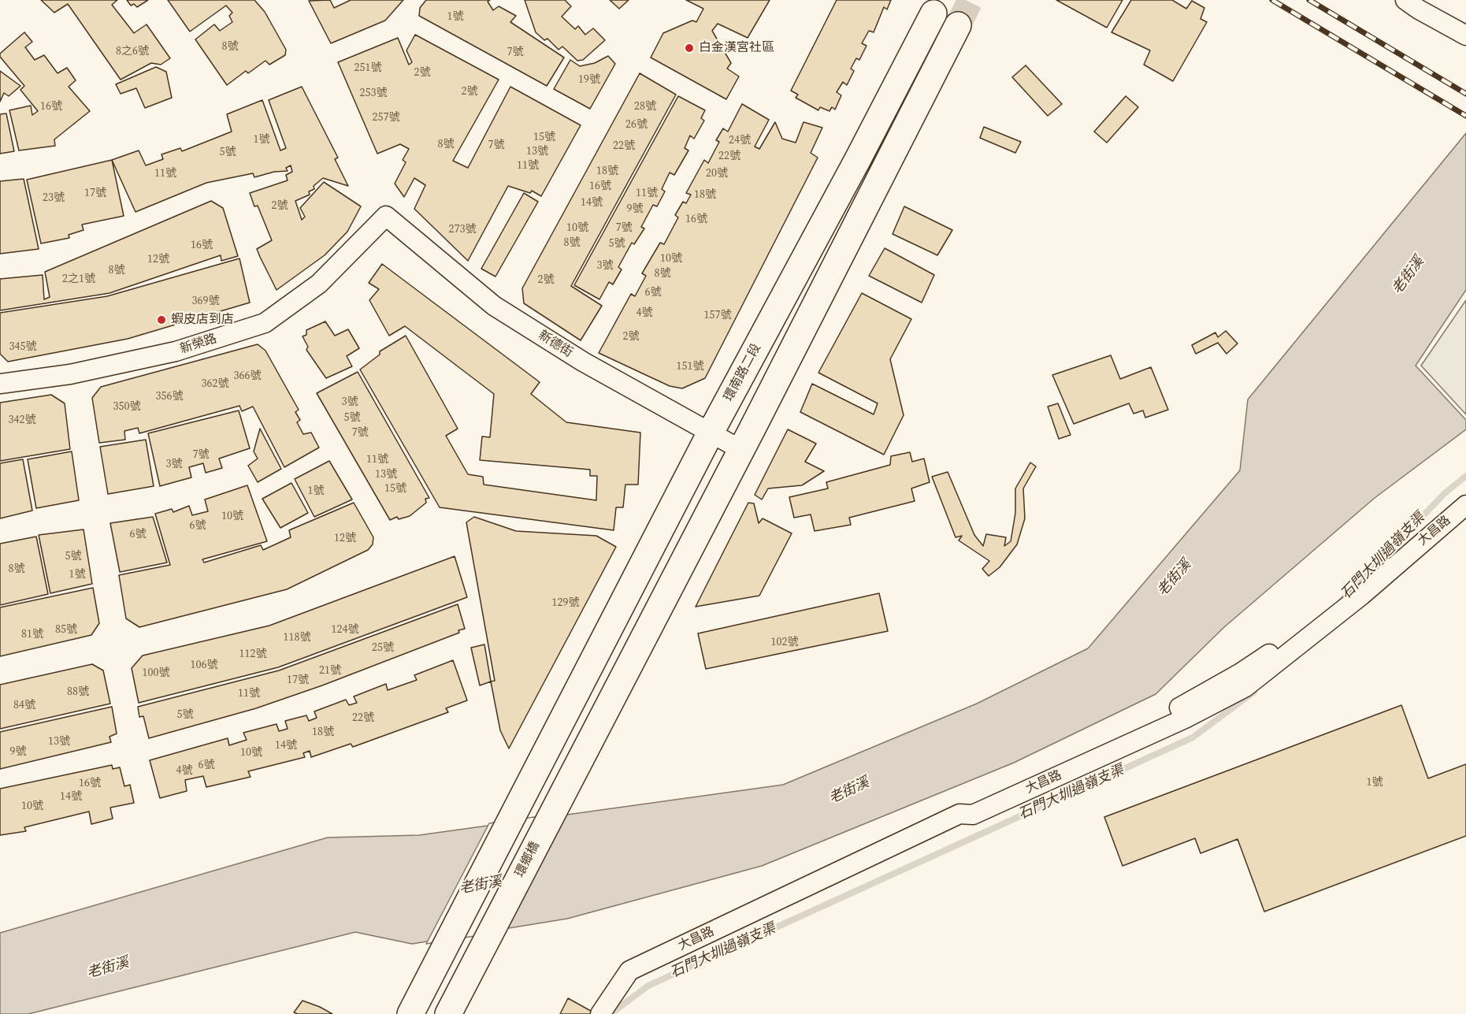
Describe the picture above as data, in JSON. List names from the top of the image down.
{
  "streets": {
    "main road": ["環南路二段", "環鄉橋"],
    "street": ["新榮路", "新德街", "大昌路"]
  },
  "crossings": [
    ["新榮路", "新德街"],
    ["新德街", "環南路二段"],
    ["新德街", "環鄉橋"]
  ],
  "water": ["老街溪", "石門大圳過嶺支渠"],
  "places": ["白金漢宮社區", "蝦皮店到店"],
  "house_numbers": [
    "1號",
    "8號",
    "8之6號",
    "7號",
    "251號",
    "2號",
    "19號",
    "2號",
    "253號",
    "16號",
    "28號",
    "257號",
    "26號",
    "15號",
    "1號",
    "24號",
    "8號",
    "7號",
    "22號",
    "13號",
    "5號",
    "22號",
    "11號",
    "18號",
    "11號",
    "20號",
    "16號",
    "17號",
    "11號",
    "18號",
    "23號",
    "14號",
    "2號",
    "9號",
    "16號",
    "10號",
    "7號",
    "273號",
    "8號",
    "5號",
    "16號",
    "10號",
    "12號",
    "3號",
    "8號",
    "8號",
    "2之1號",
    "2號",
    "6號",
    "369號",
    "4號",
    "157號",
    "2號",
    "345號",
    "151號",
    "366號",
    "362號",
    "356號",
    "3號",
    "350號",
    "5號",
    "342號",
    "7號",
    "7號",
    "11號",
    "3號",
    "13號",
    "15號",
    "1號",
    "10號",
    "6號",
    "6號",
    "12號",
    "5號",
    "8號",
    "1號",
    "129號",
    "85號",
    "124號",
    "81號",
    "118號",
    "102號",
    "25號",
    "112號",
    "106號",
    "21號",
    "100號",
    "17號",
    "88號",
    "11號",
    "84號",
    "5號",
    "22號",
    "18號",
    "13號",
    "14號",
    "9號",
    "10號",
    "6號",
    "4號",
    "1號",
    "16號",
    "14號",
    "10號"
  ]
}
